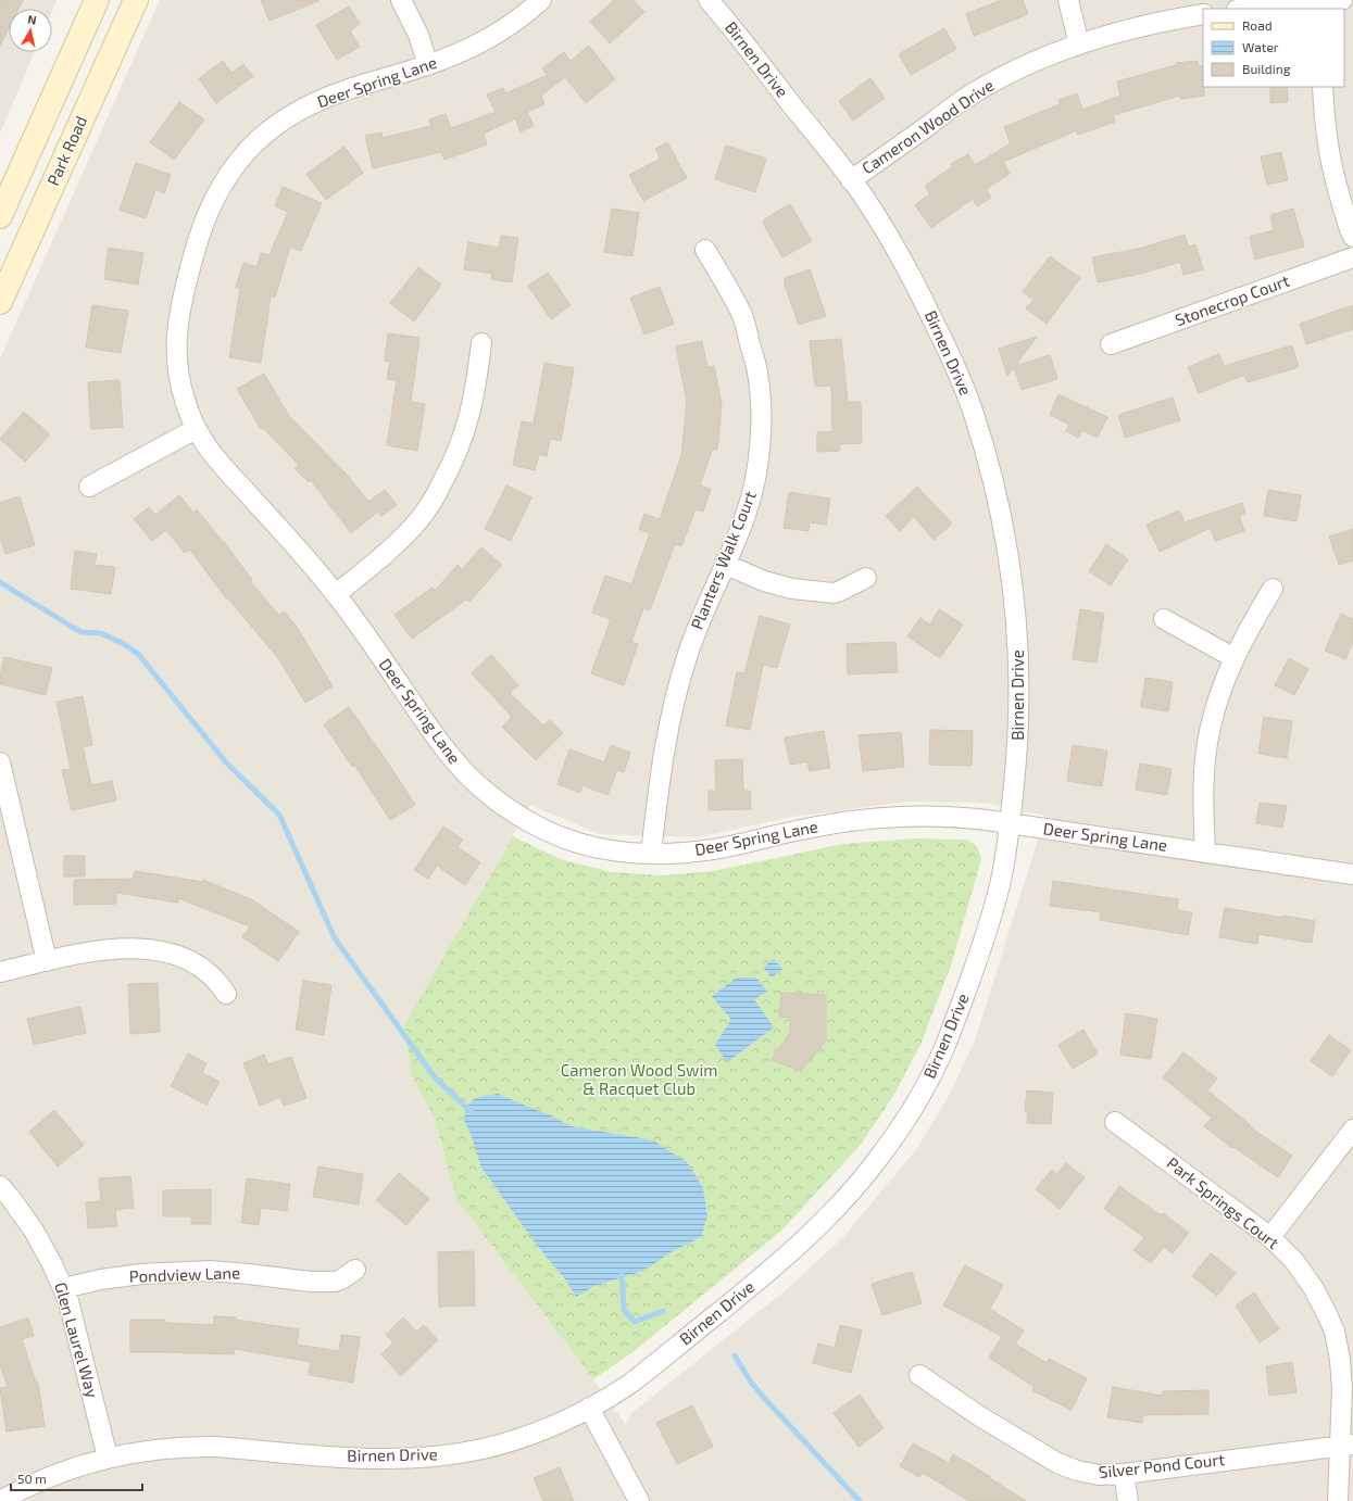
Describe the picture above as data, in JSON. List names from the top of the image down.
{
  "streets": {
    "main road": ["Park Road"],
    "street": [
      "Birnen Drive",
      "Deer Spring Lane",
      "Cameron Wood Drive",
      "Stonecrop Court",
      "Planters Walk Court",
      "Park Springs Court",
      "Pondview Lane",
      "Glen Laurel Way",
      "Silver Pond Court"
    ]
  },
  "crossings": [
    ["Birnen Drive", "Deer Spring Lane"],
    ["Birnen Drive", "Cameron Wood Drive"],
    ["Birnen Drive", "Glen Laurel Way"],
    ["Deer Spring Lane", "Planters Walk Court"],
    ["Park Springs Court", "Silver Pond Court"],
    ["Pondview Lane", "Glen Laurel Way"]
  ],
  "parks": ["Cameron Wood Swim & Racquet Club"],
  "legend": ["Road", "Water", "Building"],
  "scale_bar": "50 m",
  "north": "top"
}
